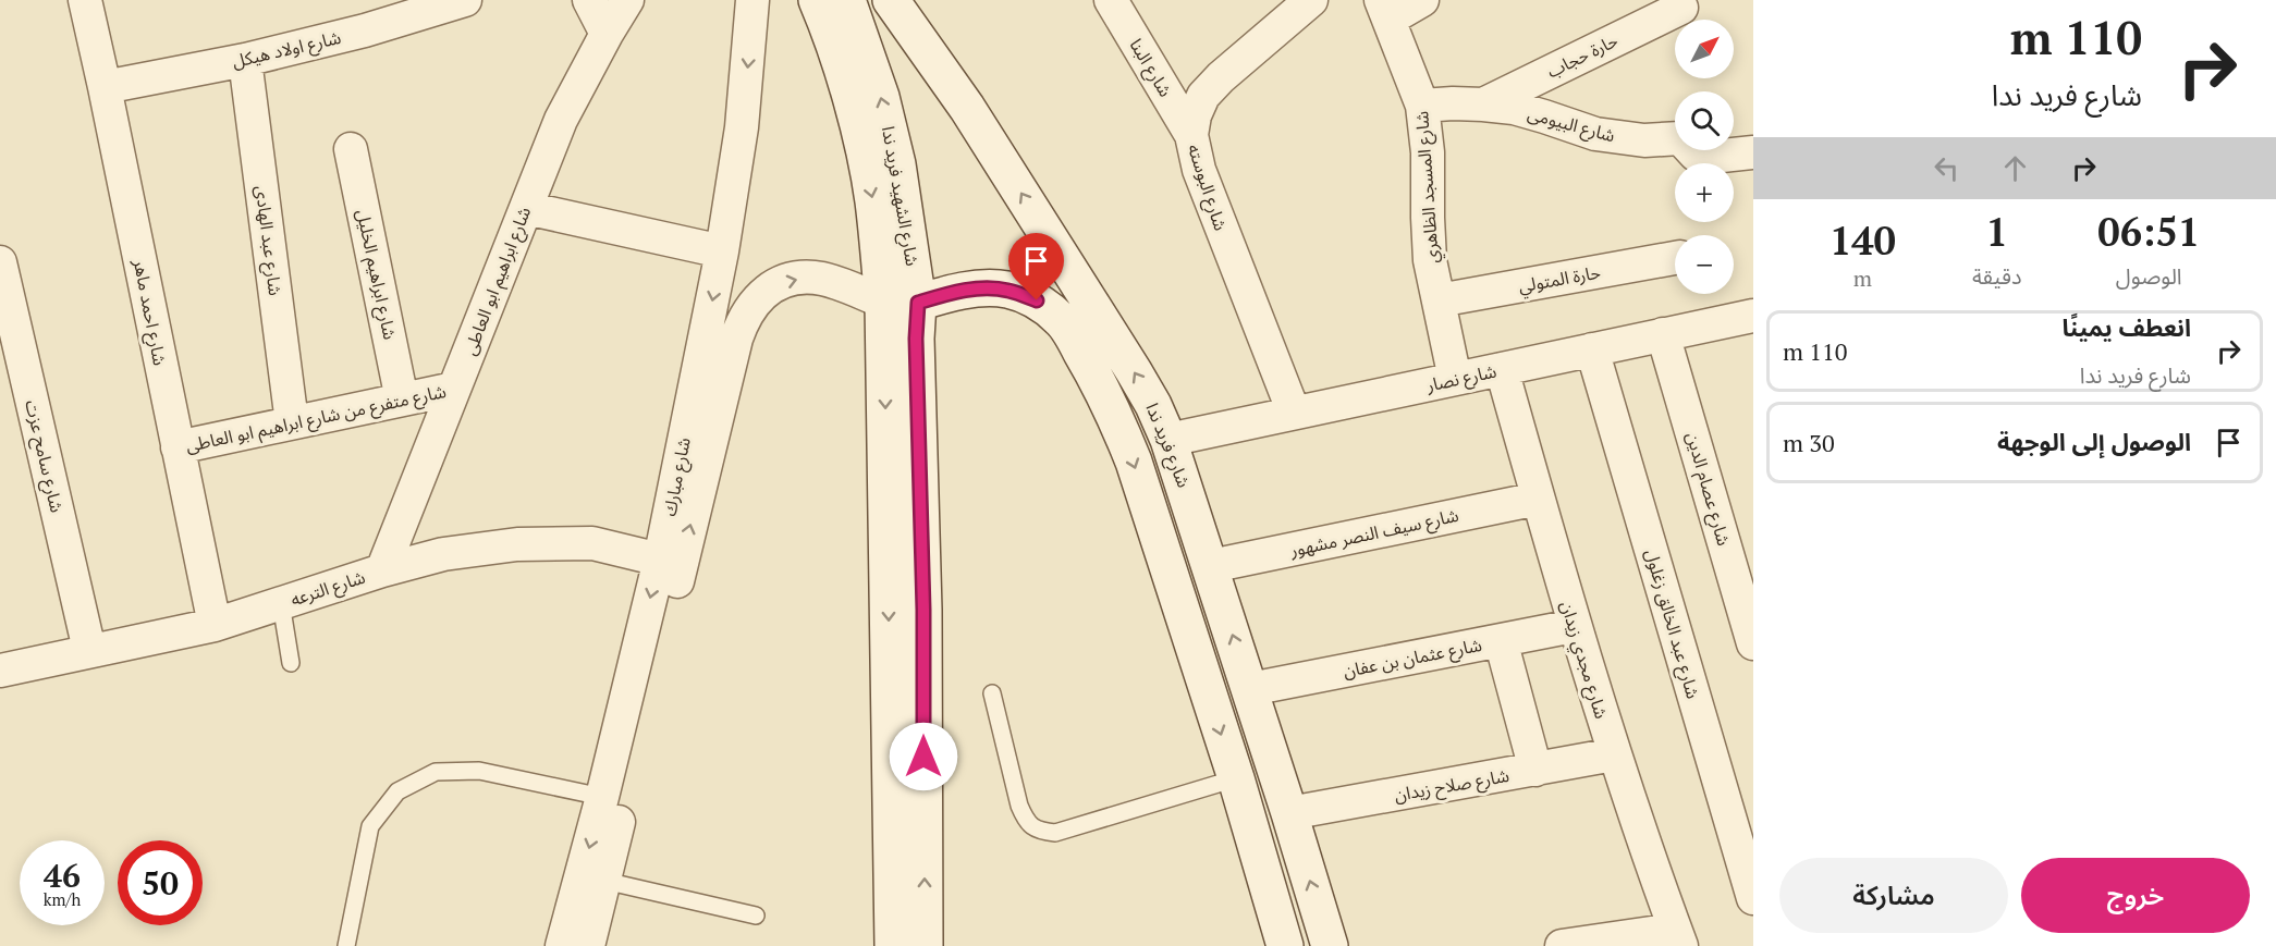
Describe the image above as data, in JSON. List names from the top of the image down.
{
  "streets": {
    "main road": ["شارع الشهيد فريد ندا", "شارع فريد ندا"],
    "street": [
      "شارع اولاد هيكل",
      "حارة حجاب",
      "شارع البنا",
      "شارع البيومى",
      "شارع البوسته",
      "شارع المسجد الظاهري",
      "شارع عبد الهادى",
      "شارع ابراهيم الخليل",
      "حارة المتولي",
      "شارع ابراهيم ابو العاطى",
      "شارع احمد ماهر",
      "شارع نصار",
      "شارع متفرع من شارع ابراهيم ابو العاطى",
      "شارع سامح عزت",
      "شارع مبارك",
      "شارع عصام الدين",
      "شارع سيف النصر مشهور",
      "شارع الترعه",
      "شارع عبد الخالق زغلول",
      "شارع عثمان بن عفان",
      "شارع مجدي زيدان",
      "شارع صلاح زيدان"
    ]
  },
  "crossings": [
    ["شارع اولاد هيكل", "شارع عبد الهادى"],
    ["شارع اولاد هيكل", "شارع احمد ماهر"],
    ["حارة حجاب", "شارع البيومى"],
    ["شارع البنا", "شارع البوسته"],
    ["شارع البيومى", "شارع المسجد الظاهري"],
    ["شارع البوسته", "شارع نصار"],
    ["شارع المسجد الظاهري", "حارة المتولي"],
    ["شارع المسجد الظاهري", "شارع نصار"],
    ["شارع الشهيد فريد ندا", "شارع مبارك"],
    ["شارع عبد الهادى", "شارع متفرع من شارع ابراهيم ابو العاطى"],
    ["شارع ابراهيم الخليل", "شارع متفرع من شارع ابراهيم ابو العاطى"],
    ["شارع ابراهيم ابو العاطى", "شارع متفرع من شارع ابراهيم ابو العاطى"],
    ["شارع ابراهيم ابو العاطى", "شارع الترعه"],
    ["شارع احمد ماهر", "شارع متفرع من شارع ابراهيم ابو العاطى"],
    ["شارع احمد ماهر", "شارع الترعه"],
    ["شارع نصار", "شارع فريد ندا"],
    ["شارع نصار", "شارع عصام الدين"],
    ["شارع نصار", "شارع عبد الخالق زغلول"],
    ["شارع نصار", "شارع مجدي زيدان"],
    ["شارع فريد ندا", "شارع سيف النصر مشهور"],
    ["شارع فريد ندا", "شارع عثمان بن عفان"],
    ["شارع فريد ندا", "شارع صلاح زيدان"],
    ["شارع سامح عزت", "شارع الترعه"],
    ["شارع مبارك", "شارع الترعه"],
    ["شارع سيف النصر مشهور", "شارع مجدي زيدان"],
    ["شارع عثمان بن عفان", "شارع مجدي زيدان"],
    ["شارع مجدي زيدان", "شارع صلاح زيدان"]
  ],
  "one_way": ["شارع فريد ندا"],
  "north": "top right",
  "page": {
    "turn": ["110 m", "شارع فريد ندا"],
    "map_buttons": ["+", "−"],
    "eta": [
      "06:51",
      "الوصول",
      "1",
      "دقيقة",
      "140",
      "m"
    ],
    "list": [
      {
        "name": "انعطف يمينًا",
        "note": "شارع فريد ندا",
        "value": "110 m"
      },
      {
        "name": "الوصول إلى الوجهة",
        "value": "30 m"
      }
    ],
    "speed": "46 km/h",
    "limit": "50",
    "buttons": ["خروج", "مشاركة"]
  }
}
